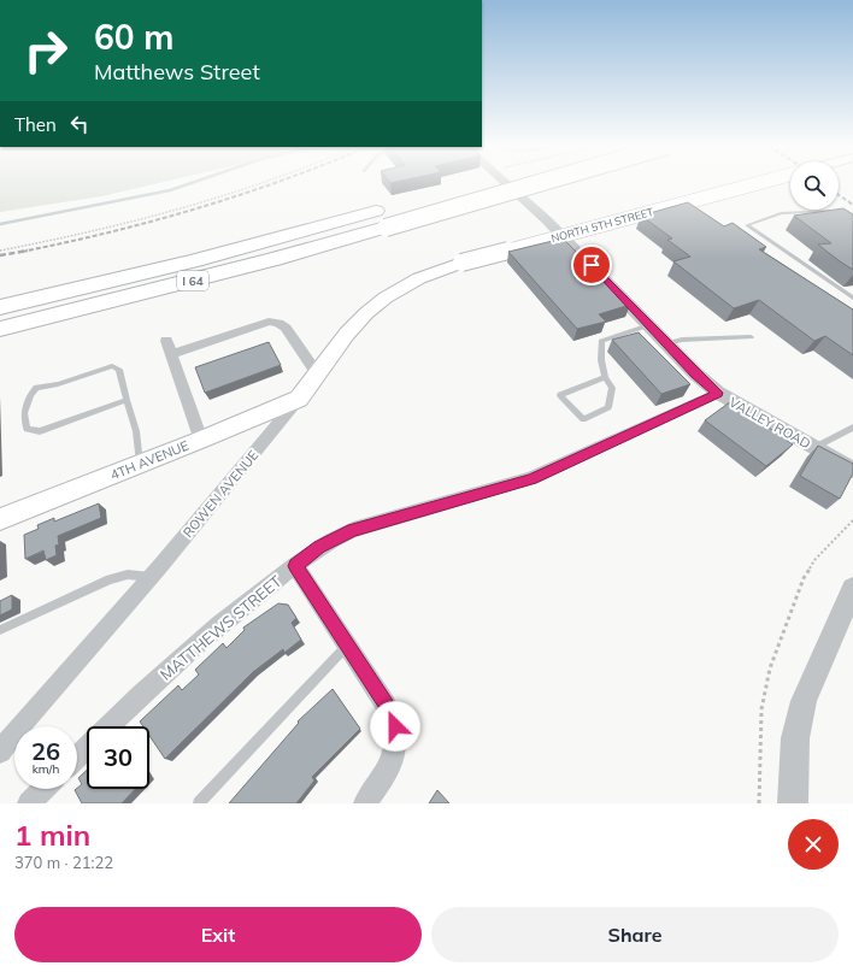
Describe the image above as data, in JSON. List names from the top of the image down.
{
  "streets": {
    "highway": ["I 64"],
    "main road": ["NORTH 5TH STREET", "4TH AVENUE", "ROWEN AVENUE"],
    "street": ["VALLEY ROAD", "MATTHEWS STREET"]
  },
  "crossings": [
    ["NORTH 5TH STREET", "ROWEN AVENUE"],
    ["VALLEY ROAD", "MATTHEWS STREET"],
    ["4TH AVENUE", "ROWEN AVENUE"]
  ],
  "page": {
    "turn": ["60 m", "Matthews Street"],
    "then": "Then",
    "speed": "26 km/h",
    "limit": "30",
    "heading": ["1 min", "370 m · 21:22"],
    "buttons": ["Exit", "Share"]
  }
}
